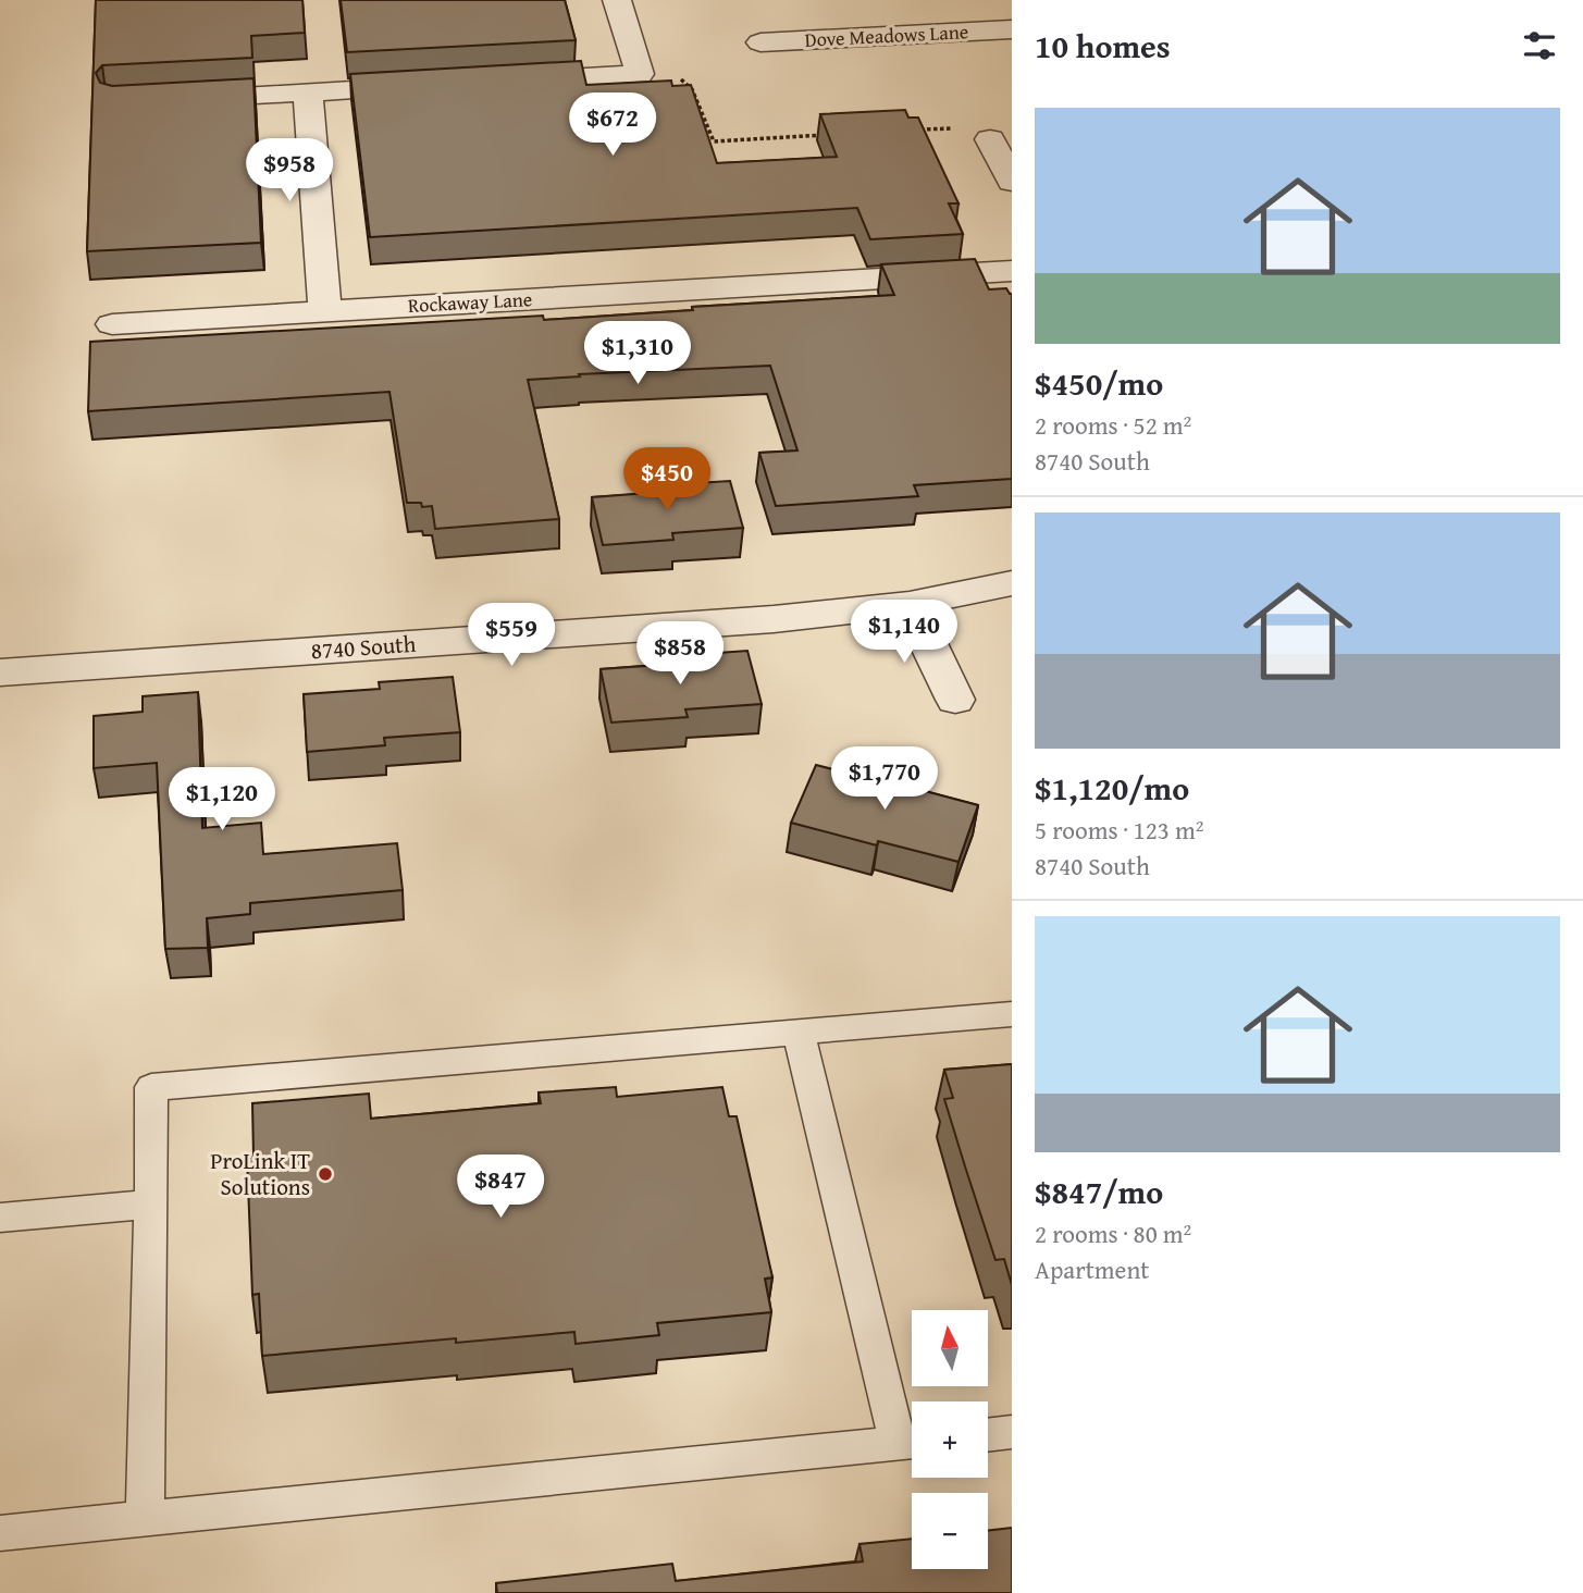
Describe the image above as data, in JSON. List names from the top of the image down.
{
  "streets": {
    "street": ["Dove Meadows Lane", "Rockaway Lane", "8740 South"]
  },
  "places": ["ProLink IT Solutions"],
  "north": "top",
  "page": {
    "heading": "10 homes",
    "list": [
      {
        "name": "$450/mo",
        "note": "2 rooms · 52 m² · 8740 South"
      },
      {
        "name": "$1,120/mo",
        "note": "5 rooms · 123 m² · 8740 South"
      },
      {
        "name": "$847/mo",
        "note": "2 rooms · 80 m² · Apartment"
      }
    ],
    "price": [
      "$672",
      "$958",
      "$1,310",
      "$450",
      "$1,140",
      "$559",
      "$858",
      "$1,770",
      "$1,120",
      "$847"
    ],
    "map_buttons": ["+", "−"]
  }
}
